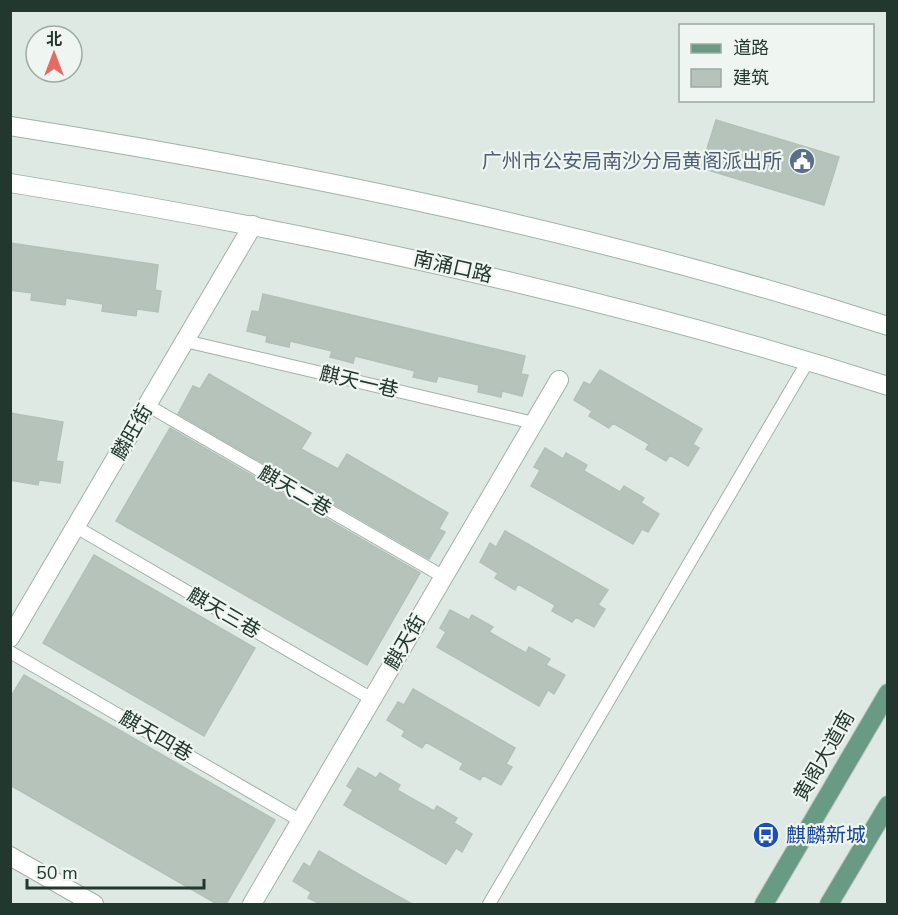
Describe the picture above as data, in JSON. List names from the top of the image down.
{
  "streets": {
    "main road": [
      "南涌口路",
      "麟旺街",
      "麒天街",
      "黄阁大道南"
    ],
    "lane": [
      "麒天一巷",
      "麒天二巷",
      "麒天三巷",
      "麒天四巷"
    ]
  },
  "crossings": [
    ["南涌口路", "麟旺街"],
    ["麒天一巷", "麟旺街"],
    ["麒天一巷", "麒天街"],
    ["麟旺街", "麒天二巷"],
    ["麟旺街", "麒天三巷"],
    ["麒天二巷", "麒天街"],
    ["麒天三巷", "麒天街"],
    ["麒天街", "麒天四巷"]
  ],
  "places": {
    "public building": ["广州市公安局南沙分局黄阁派出所"],
    "bus stop": ["麒麟新城"]
  },
  "legend": ["道路", "建筑"],
  "scale_bar": "50 m",
  "north": "top"
}
